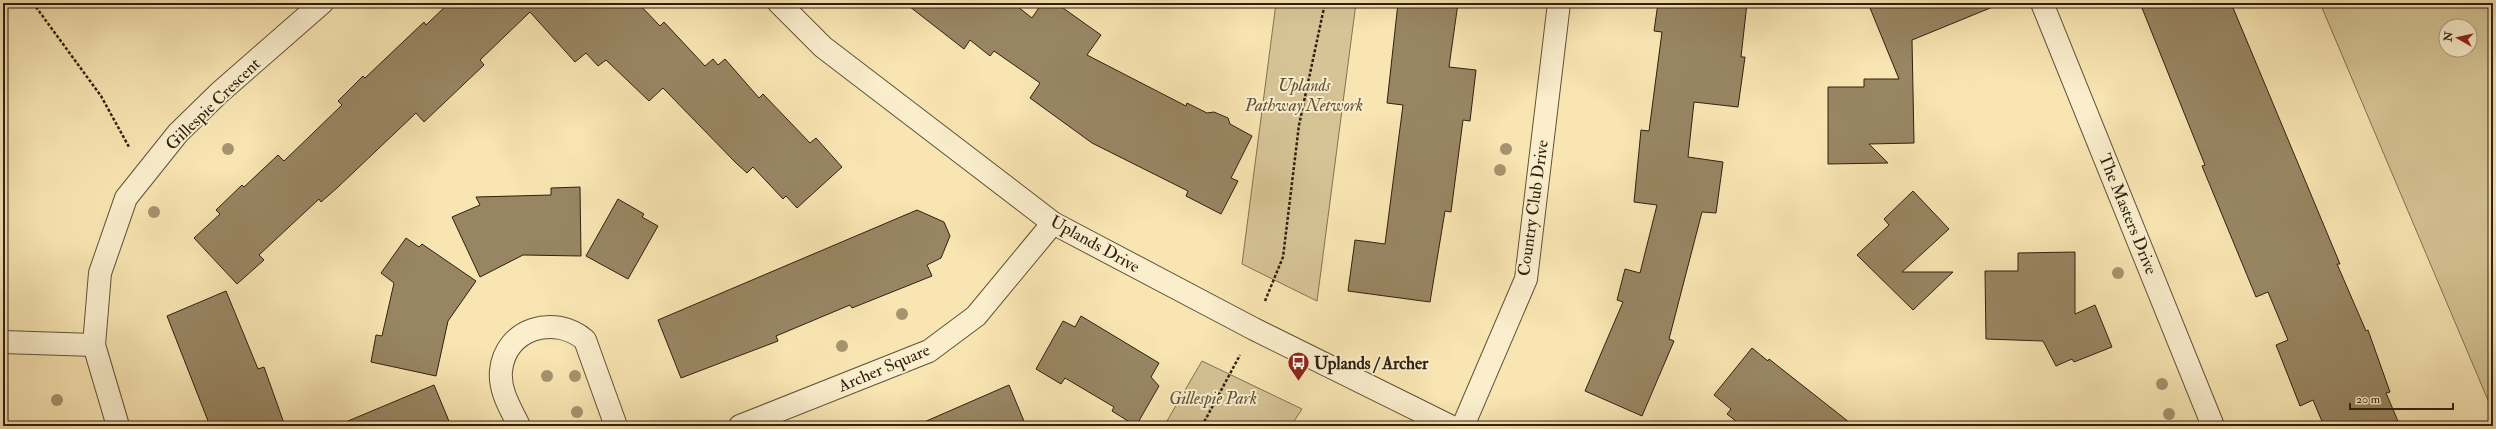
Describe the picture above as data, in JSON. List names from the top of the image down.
{
  "streets": {
    "street": [
      "Gillespie Crescent",
      "Country Club Drive",
      "The Masters Drive",
      "Uplands Drive",
      "Archer Square"
    ]
  },
  "crossings": [
    ["Uplands Drive", "Archer Square"]
  ],
  "parks": ["Uplands Pathway Network", "Gillespie Park"],
  "places": {
    "bus stop": ["Uplands / Archer"]
  },
  "scale_bar": "20 m",
  "north": "left"
}
